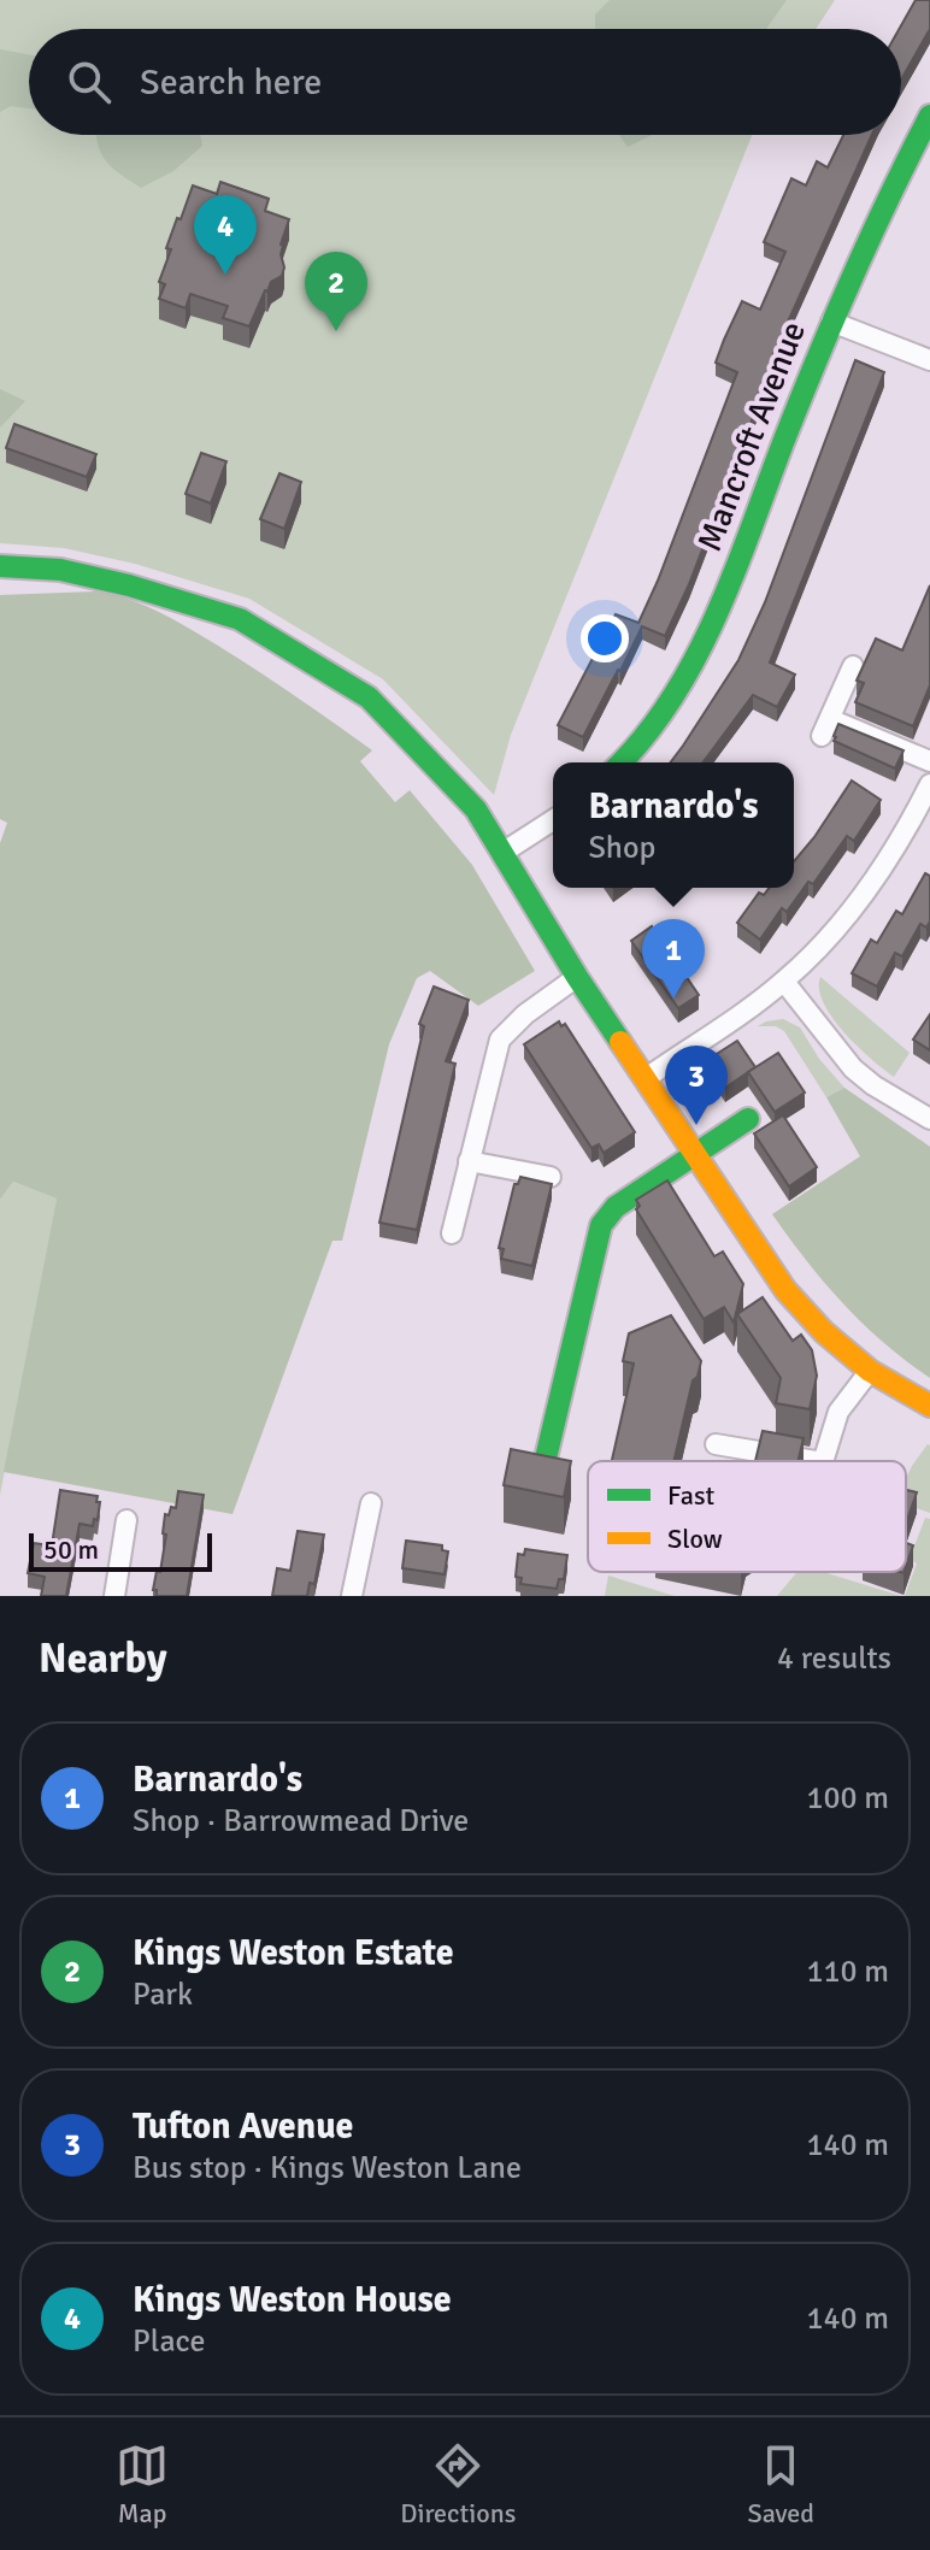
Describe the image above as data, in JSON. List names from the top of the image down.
{
  "streets": {
    "street": ["Mancroft Avenue"]
  },
  "legend": ["Fast", "Slow"],
  "scale_bar": "50 m",
  "page": {
    "search": "Search here",
    "pins": [
      "4",
      "2",
      "1",
      "3"
    ],
    "popup": ["Barnardo's", "Shop"],
    "scale": "50 m",
    "heading": ["Nearby", "4 results"],
    "list": [
      {
        "mark": "1",
        "name": "Barnardo's",
        "note": "Shop · Barrowmead Drive",
        "value": "100 m"
      },
      {
        "mark": "2",
        "name": "Kings Weston Estate",
        "note": "Park",
        "value": "110 m"
      },
      {
        "mark": "3",
        "name": "Tufton Avenue",
        "note": "Bus stop · Kings Weston Lane",
        "value": "140 m"
      },
      {
        "mark": "4",
        "name": "Kings Weston House",
        "note": "Place",
        "value": "140 m"
      }
    ],
    "nav": ["Map", "Directions", "Saved"]
  }
}
